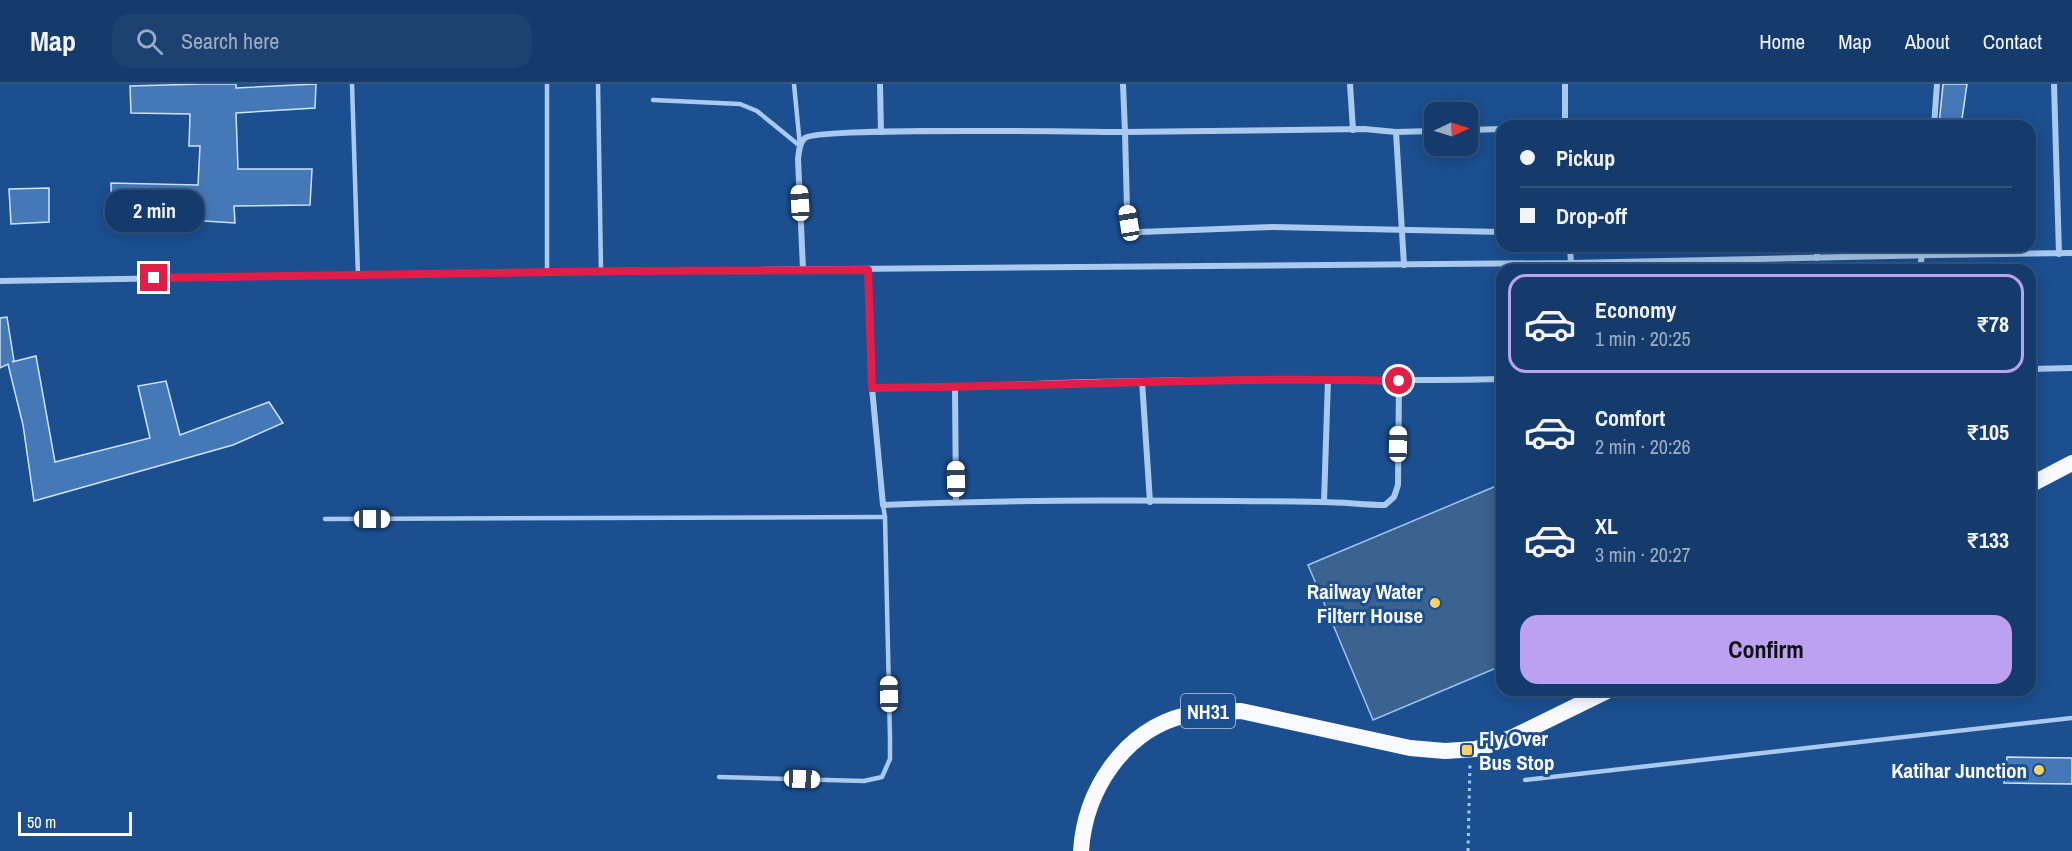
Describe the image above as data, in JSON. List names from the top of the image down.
{
  "streets": {
    "highway": ["NH31"]
  },
  "places": {
    "other": ["Railway Water Filterr House", "Katihar Junction"],
    "transit": ["Fly Over Bus Stop"]
  },
  "scale_bar": "50 m",
  "north": "right",
  "page": {
    "header": "Map",
    "search": "Search here",
    "nav": [
      "Home",
      "Map",
      "About",
      "Contact"
    ],
    "banner": ["Pickup", "Drop-off"],
    "bubble": "2 min",
    "list": [
      {
        "name": "Economy",
        "note": "1 min · 20:25",
        "value": "₹78"
      },
      {
        "name": "Comfort",
        "note": "2 min · 20:26",
        "value": "₹105"
      },
      {
        "name": "XL",
        "note": "3 min · 20:27",
        "value": "₹133"
      }
    ],
    "buttons": "Confirm",
    "scale": "50 m"
  }
}
